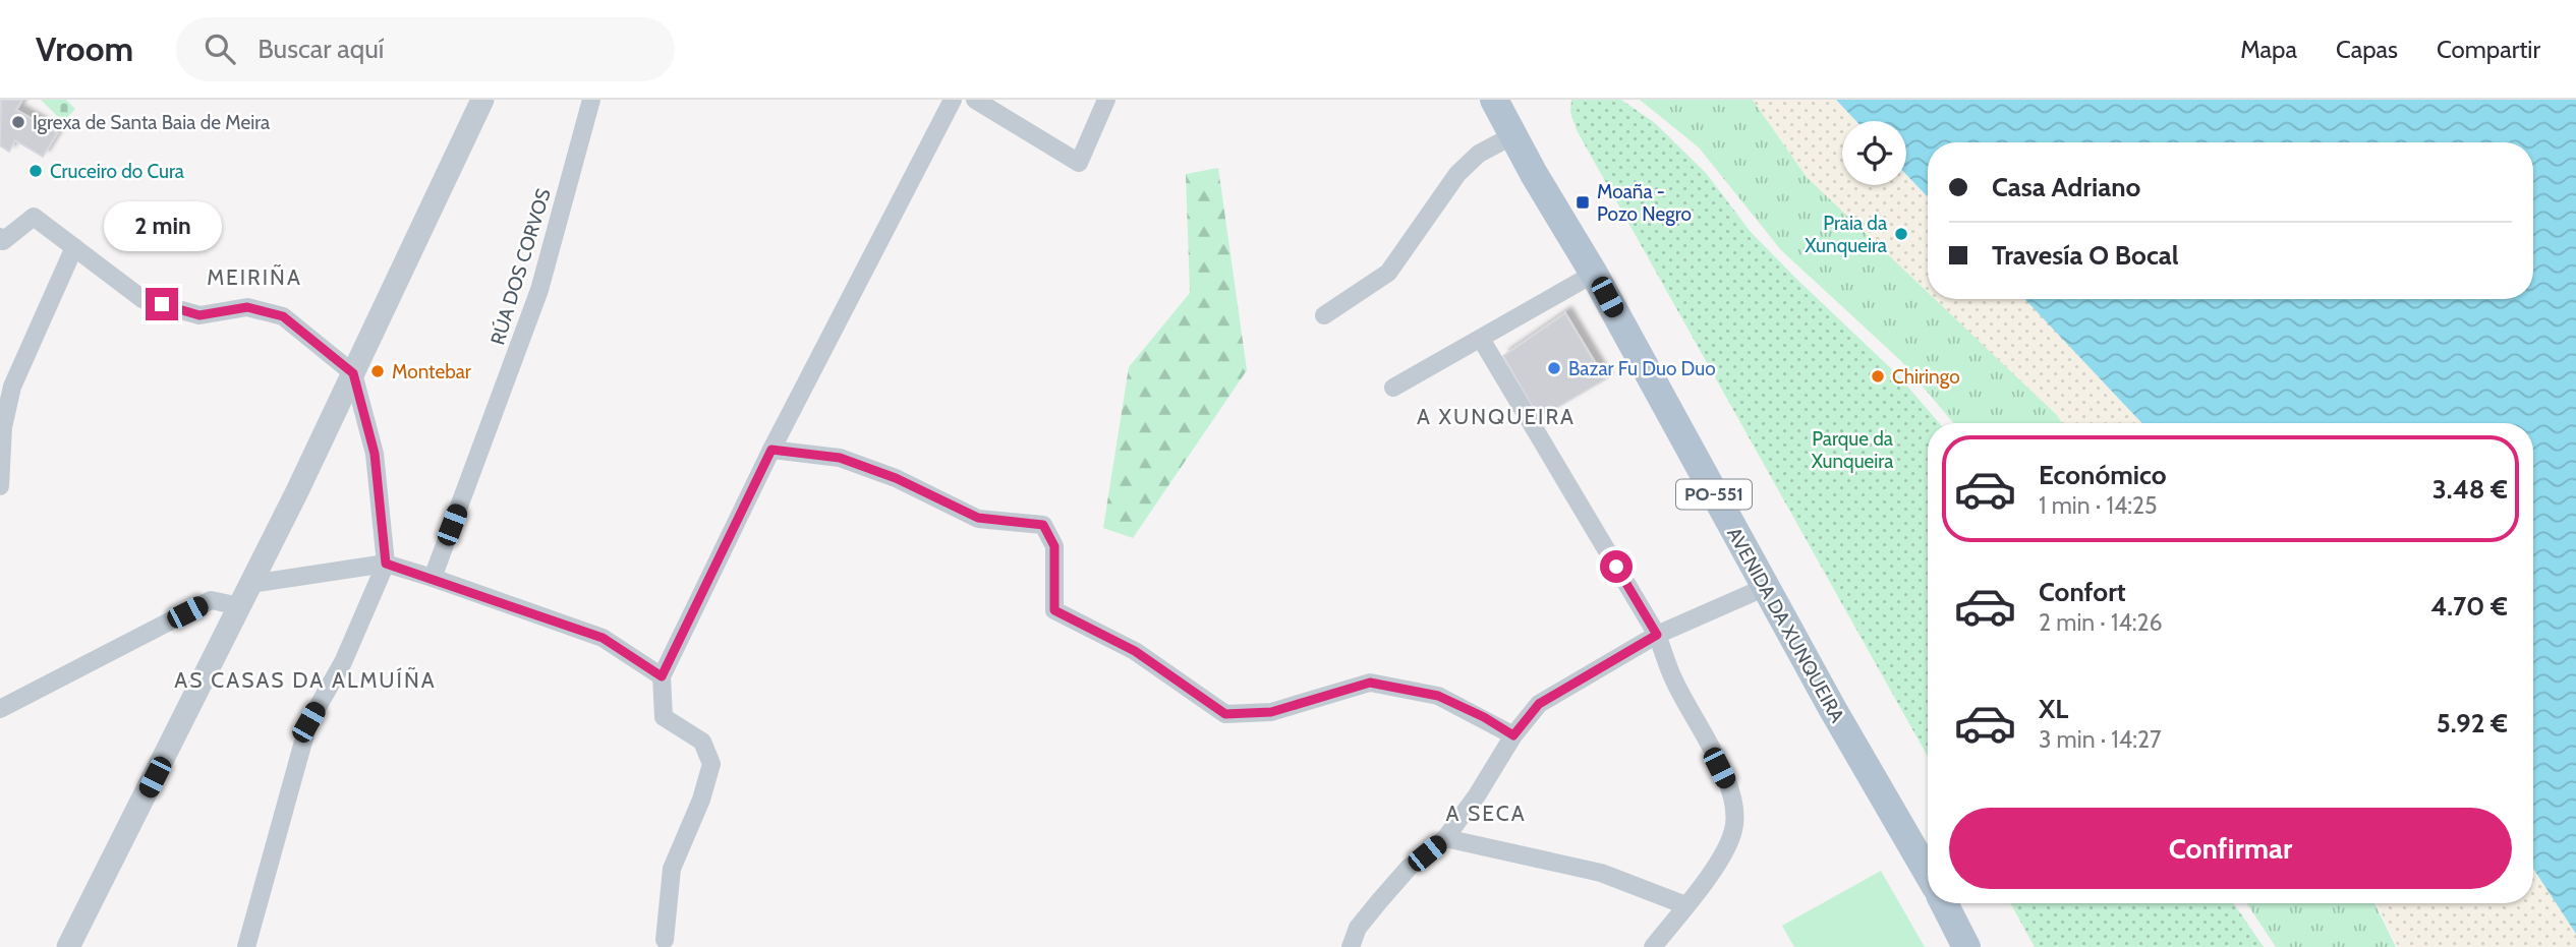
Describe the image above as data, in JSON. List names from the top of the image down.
{
  "streets": {
    "main road": ["PO-551", "AVENIDA DA XUNQUEIRA"],
    "street": ["RÚA DOS CORVOS"]
  },
  "districts": [
    "MEIRIÑA",
    "A XUNQUEIRA",
    "AS CASAS DA ALMUÍÑA",
    "A SECA"
  ],
  "parks": ["Parque da Xunqueira"],
  "places": {
    "other": [
      "Igrexa de Santa Baia de Meira",
      "Cruceiro do Cura",
      "Praia da Xunqueira",
      "Bazar Fu Duo Duo",
      "Montebar",
      "Chiringo"
    ],
    "transit": ["Moaña - Pozo Negro"]
  },
  "page": {
    "header": "Vroom",
    "search": "Buscar aquí",
    "nav": ["Mapa", "Capas", "Compartir"],
    "banner": ["Casa Adriano", "Travesía O Bocal"],
    "bubble": "2 min",
    "list": [
      {
        "name": "Económico",
        "note": "1 min · 14:25",
        "value": "3.48 €"
      },
      {
        "name": "Confort",
        "note": "2 min · 14:26",
        "value": "4.70 €"
      },
      {
        "name": "XL",
        "note": "3 min · 14:27",
        "value": "5.92 €"
      }
    ],
    "buttons": "Confirmar"
  }
}
